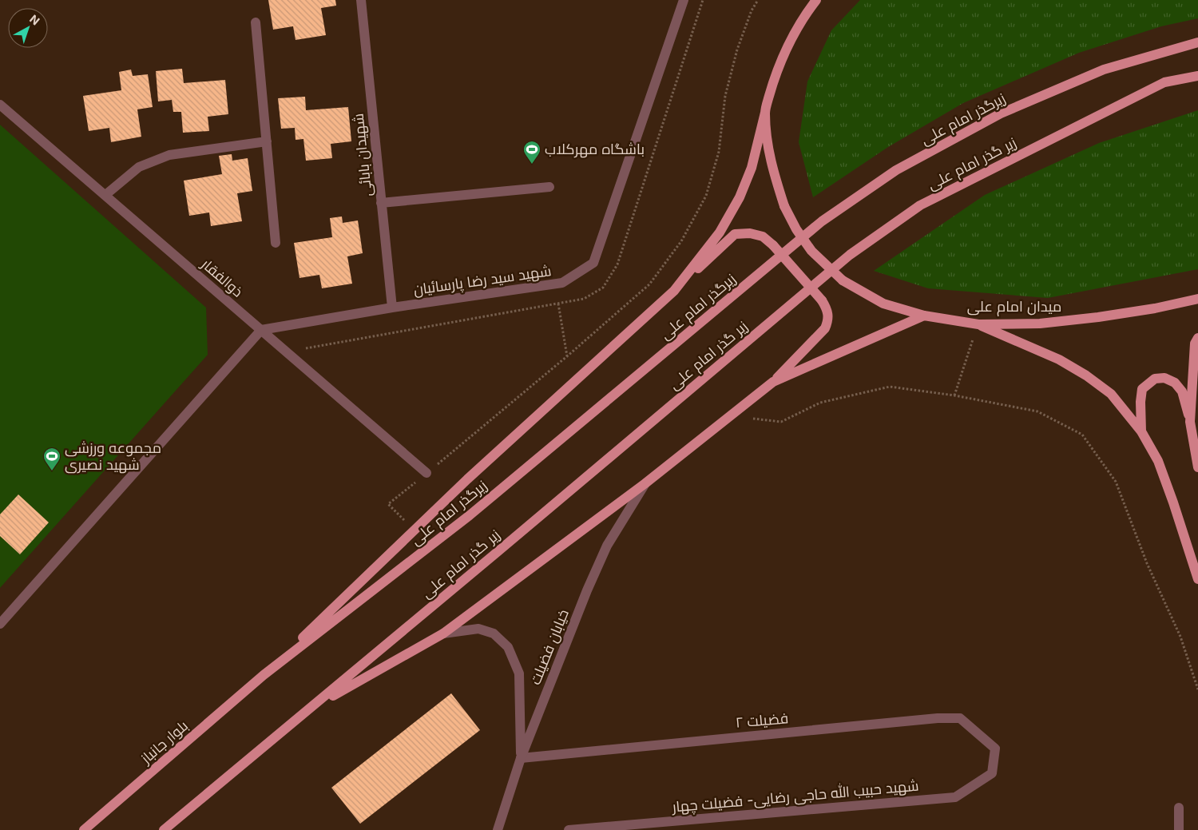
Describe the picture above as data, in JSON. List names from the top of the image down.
{
  "streets": {
    "main road": [
      "زیرگذر امام علی",
      "زیر گذر امام علی",
      "میدان امام علی",
      "بلوار جانباز"
    ],
    "street": [
      "شهیدان بابائی",
      "ذوالفقار",
      "شهید سید رضا پارسائیان",
      "خیابان فضیلت",
      "فضیلت ۲",
      "شهید حبیب الله حاجی رضایی- فضیلت چهار"
    ]
  },
  "crossings": [
    ["زیرگذر امام علی", "بلوار جانباز"],
    ["شهیدان بابائی", "شهید سید رضا پارسائیان"],
    ["ذوالفقار", "شهید سید رضا پارسائیان"],
    ["خیابان فضیلت", "فضیلت ۲"],
    ["فضیلت ۲", "شهید حبیب الله حاجی رضایی- فضیلت چهار"]
  ],
  "places": {
    "sports": ["باشگاه مهرکلاب", "مجموعه ورزشی شهید نصیری"]
  },
  "north": "top right"
}
